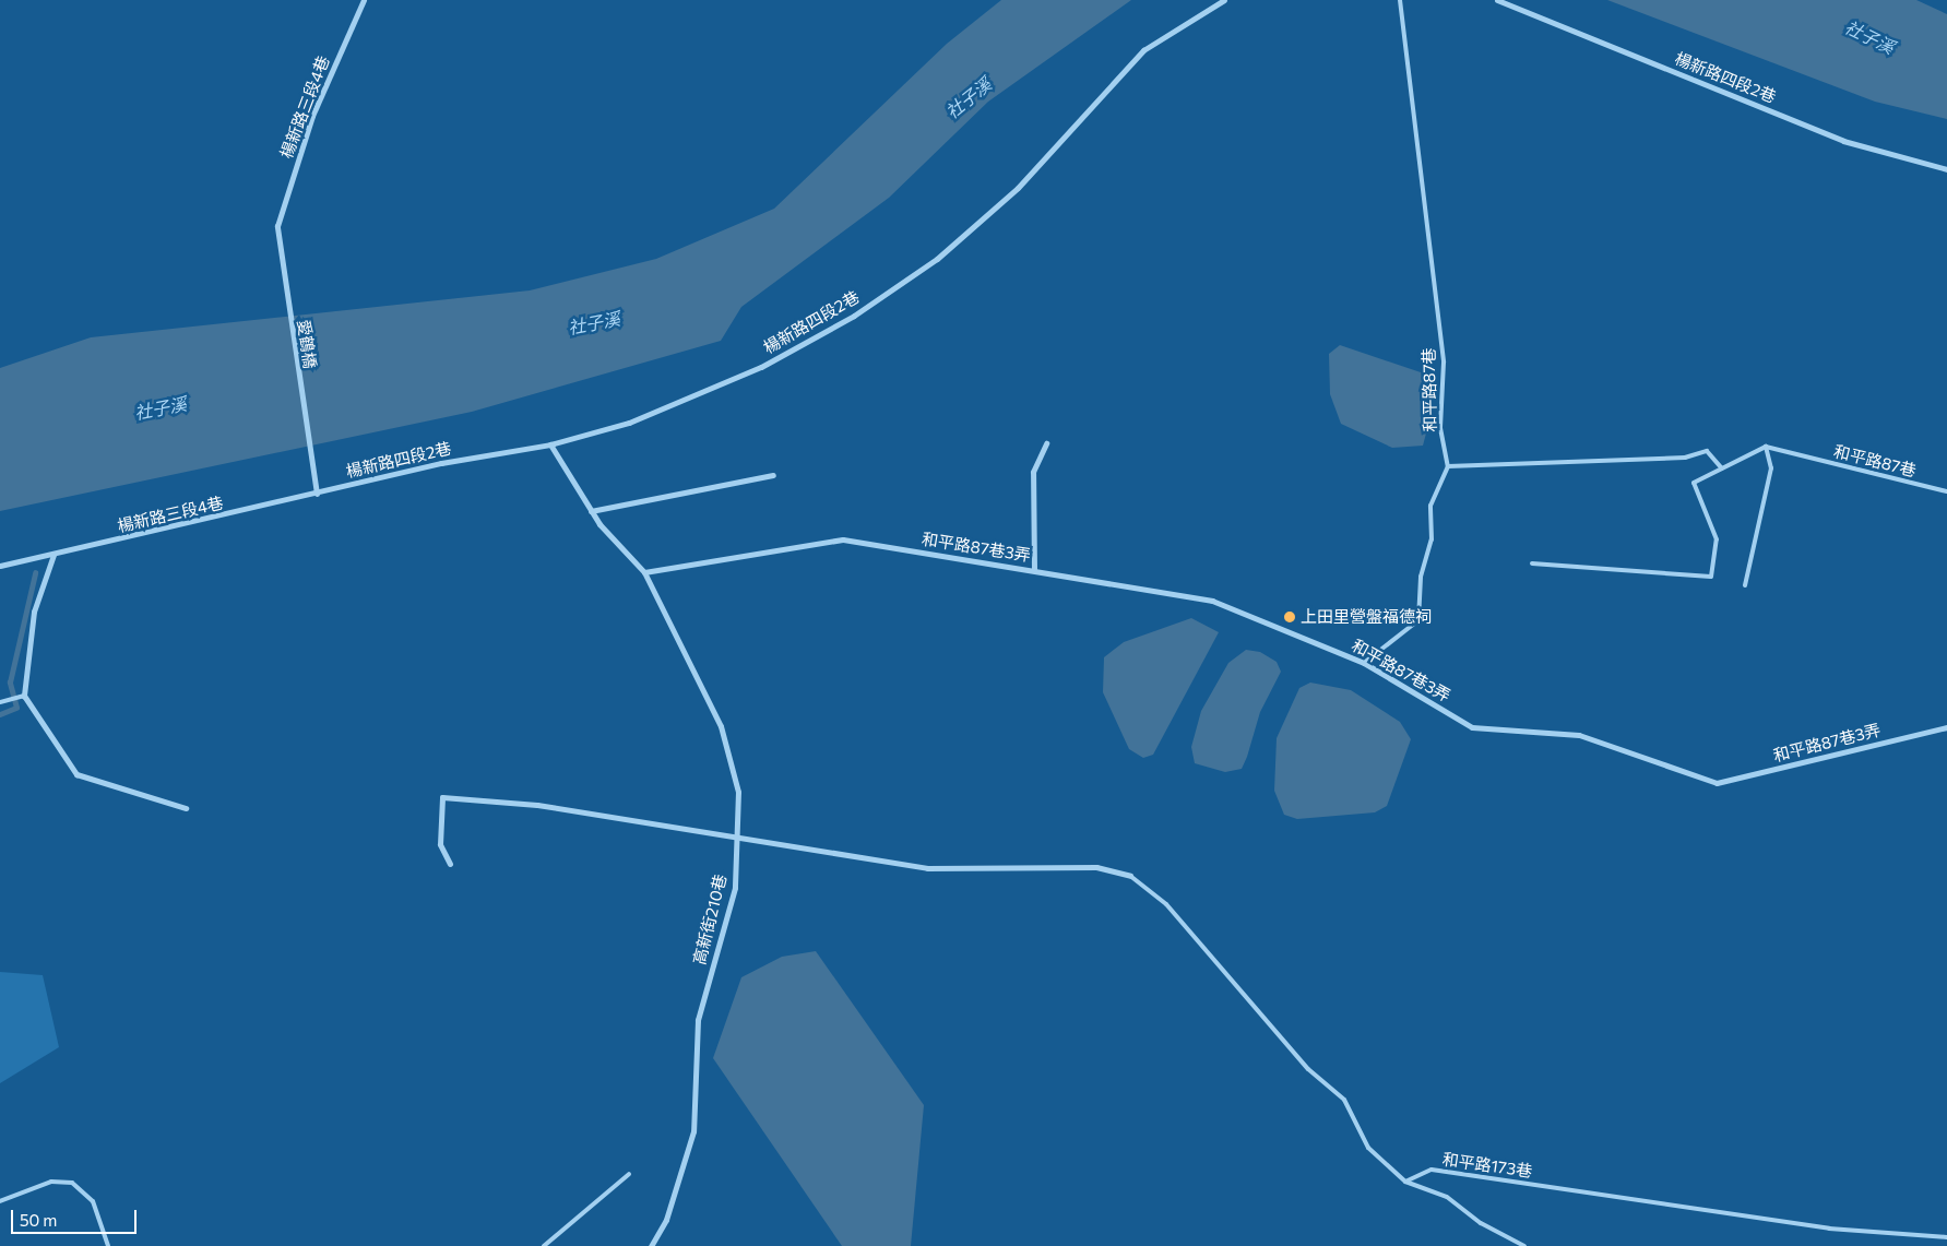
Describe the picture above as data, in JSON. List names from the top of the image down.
{
  "streets": {
    "street": [
      "楊新路四段2巷",
      "楊新路三段4巷",
      "愛鶴橋",
      "和平路87巷3弄",
      "高新街210巷"
    ],
    "lane": ["和平路87巷", "和平路173巷"]
  },
  "crossings": [
    ["楊新路四段2巷", "楊新路三段4巷"],
    ["楊新路四段2巷", "愛鶴橋"],
    ["楊新路四段2巷", "高新街210巷"],
    ["楊新路三段4巷", "愛鶴橋"],
    ["和平路87巷3弄", "高新街210巷"]
  ],
  "water": ["社子溪"],
  "places": ["上田里營盤福德祠"],
  "scale_bar": "50 m"
}
